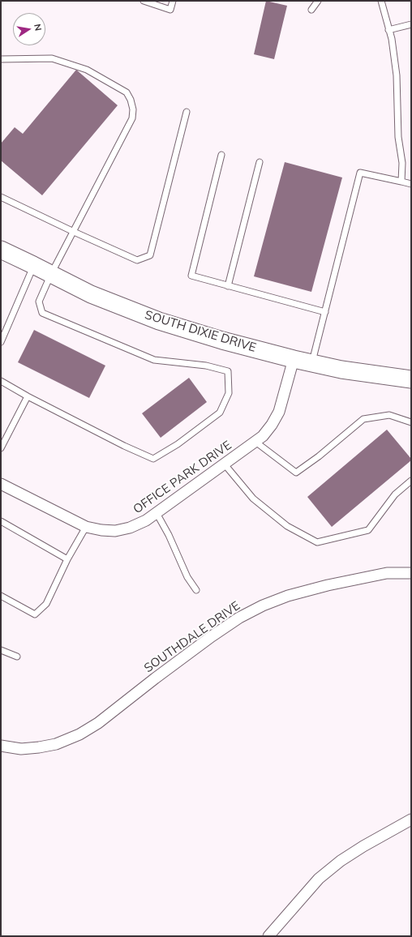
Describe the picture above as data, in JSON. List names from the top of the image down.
{
  "streets": {
    "main road": ["SOUTH DIXIE DRIVE"],
    "street": ["OFFICE PARK DRIVE", "SOUTHDALE DRIVE"]
  },
  "crossings": [
    ["SOUTH DIXIE DRIVE", "OFFICE PARK DRIVE"]
  ],
  "north": "right"
}
